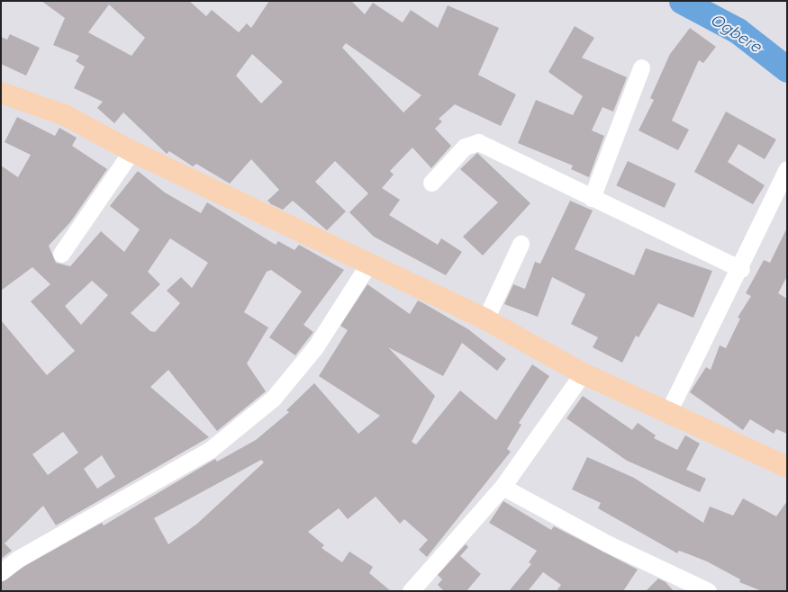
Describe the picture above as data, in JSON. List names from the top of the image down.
{
  "water": ["Ogbere"]
}
